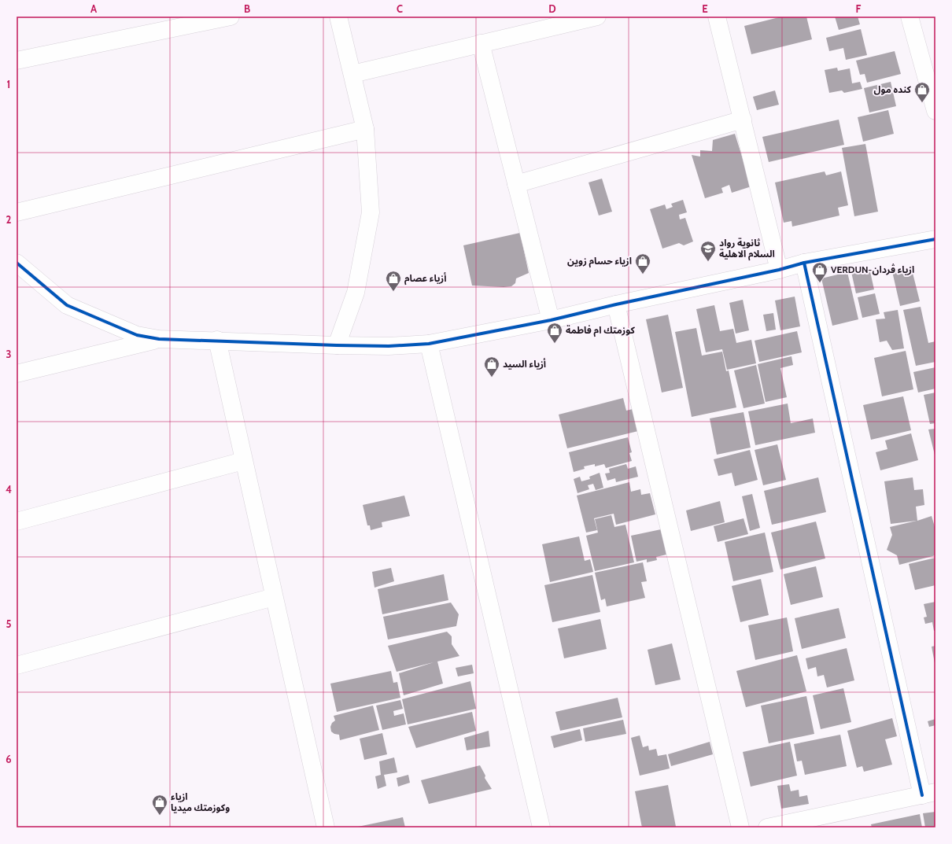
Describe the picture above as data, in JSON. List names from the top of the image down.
{
  "places": {
    "shop": [
      "كنده مول",
      "ازياء حسام زوين",
      "VERDUN-ازياء ڤردان",
      "أزياء عصام",
      "كوزمتك ام فاطمة",
      "أزياء السيد",
      "ازياء وكوزمتك ميديا"
    ],
    "school or university": ["ثانوية رواد السلام الاهلية"]
  },
  "grid": {
    "columns": [
      "A",
      "B",
      "C",
      "D",
      "E",
      "F"
    ],
    "rows": [
      "1",
      "2",
      "3",
      "4",
      "5",
      "6"
    ]
  }
}
